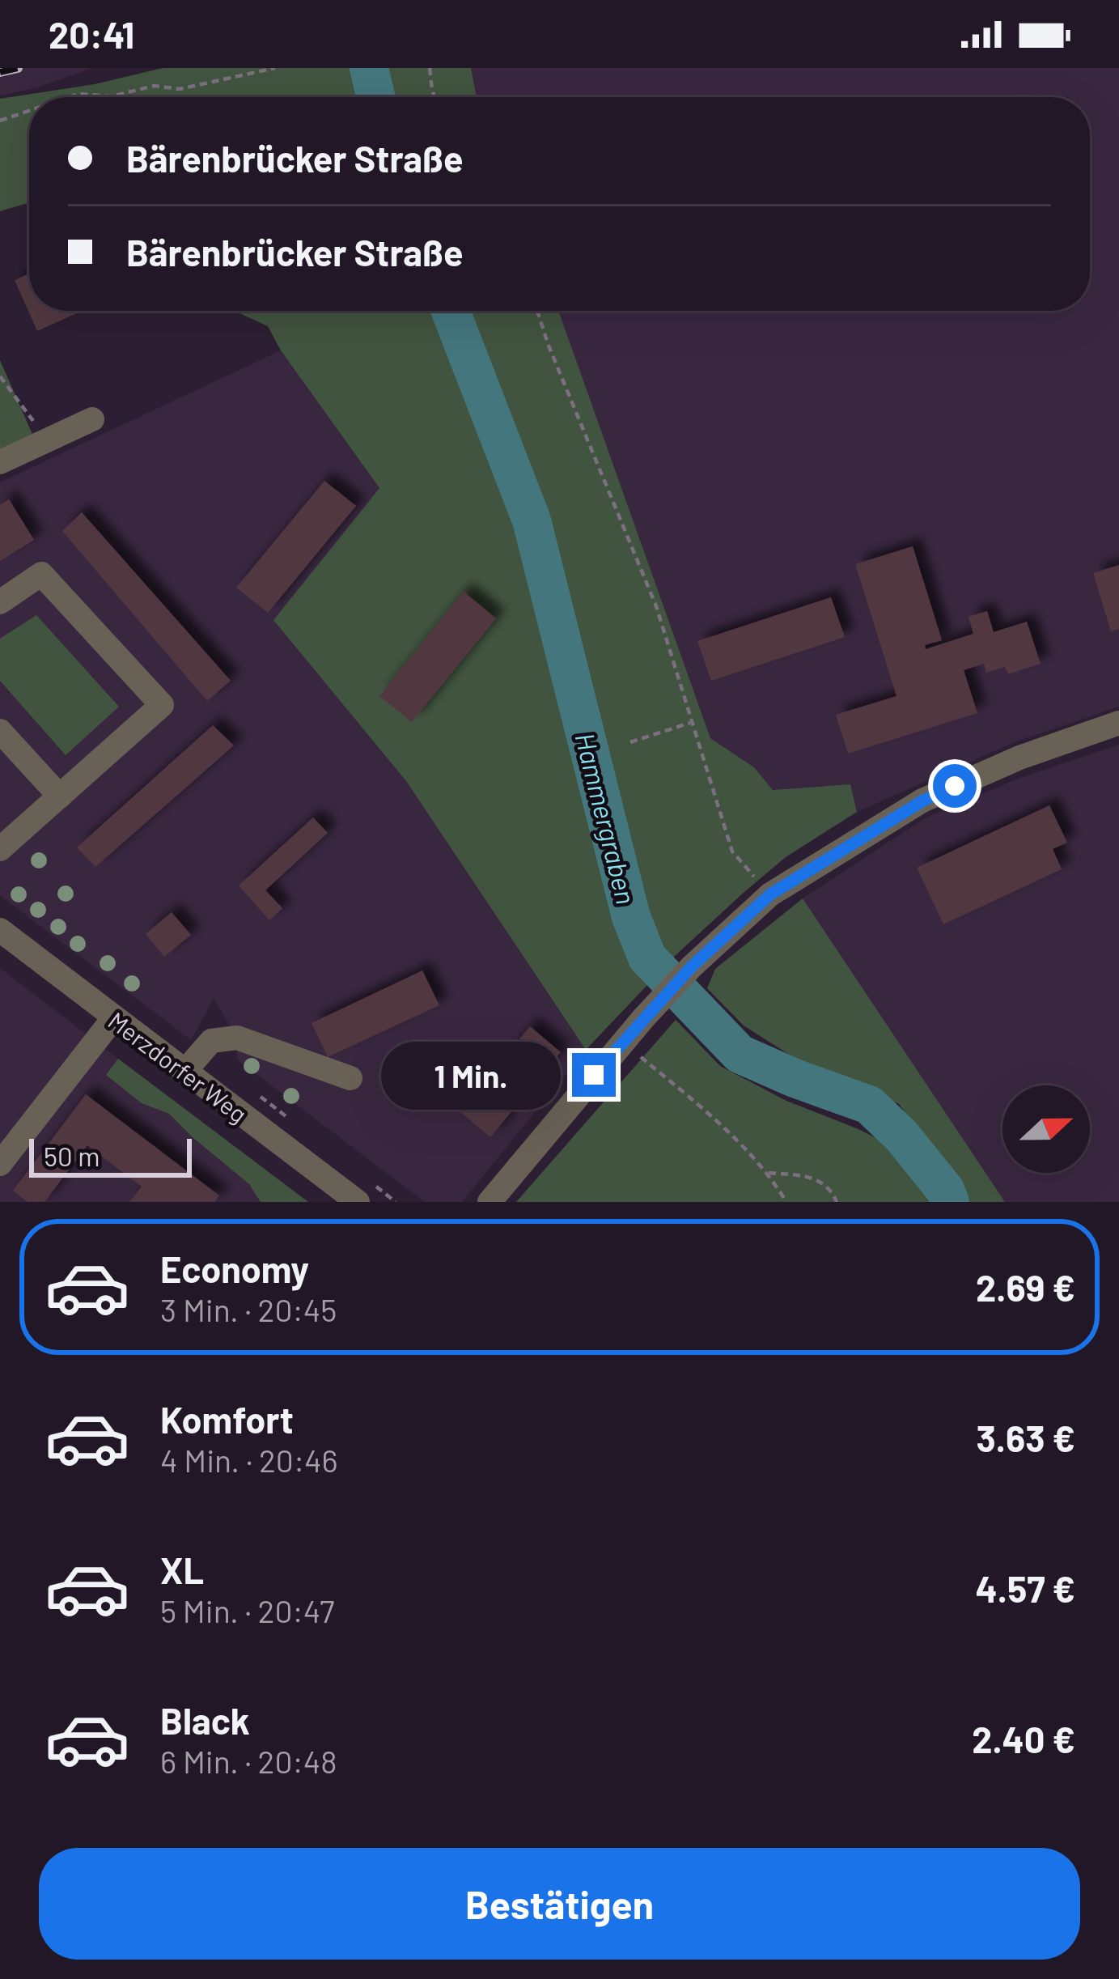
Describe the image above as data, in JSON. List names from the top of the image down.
{
  "streets": {
    "street": ["Merzdorfer Weg"]
  },
  "water": ["Hammergraben"],
  "scale_bar": "50 m",
  "north": "right",
  "page": {
    "status": "20:41",
    "banner": ["Bärenbrücker Straße", "Bärenbrücker Straße"],
    "bubble": "1 Min.",
    "scale": "50 m",
    "list": [
      {
        "name": "Economy",
        "note": "3 Min. · 20:45",
        "value": "2.69 €"
      },
      {
        "name": "Komfort",
        "note": "4 Min. · 20:46",
        "value": "3.63 €"
      },
      {
        "name": "XL",
        "note": "5 Min. · 20:47",
        "value": "4.57 €"
      },
      {
        "name": "Black",
        "note": "6 Min. · 20:48",
        "value": "2.40 €"
      }
    ],
    "buttons": "Bestätigen"
  }
}
